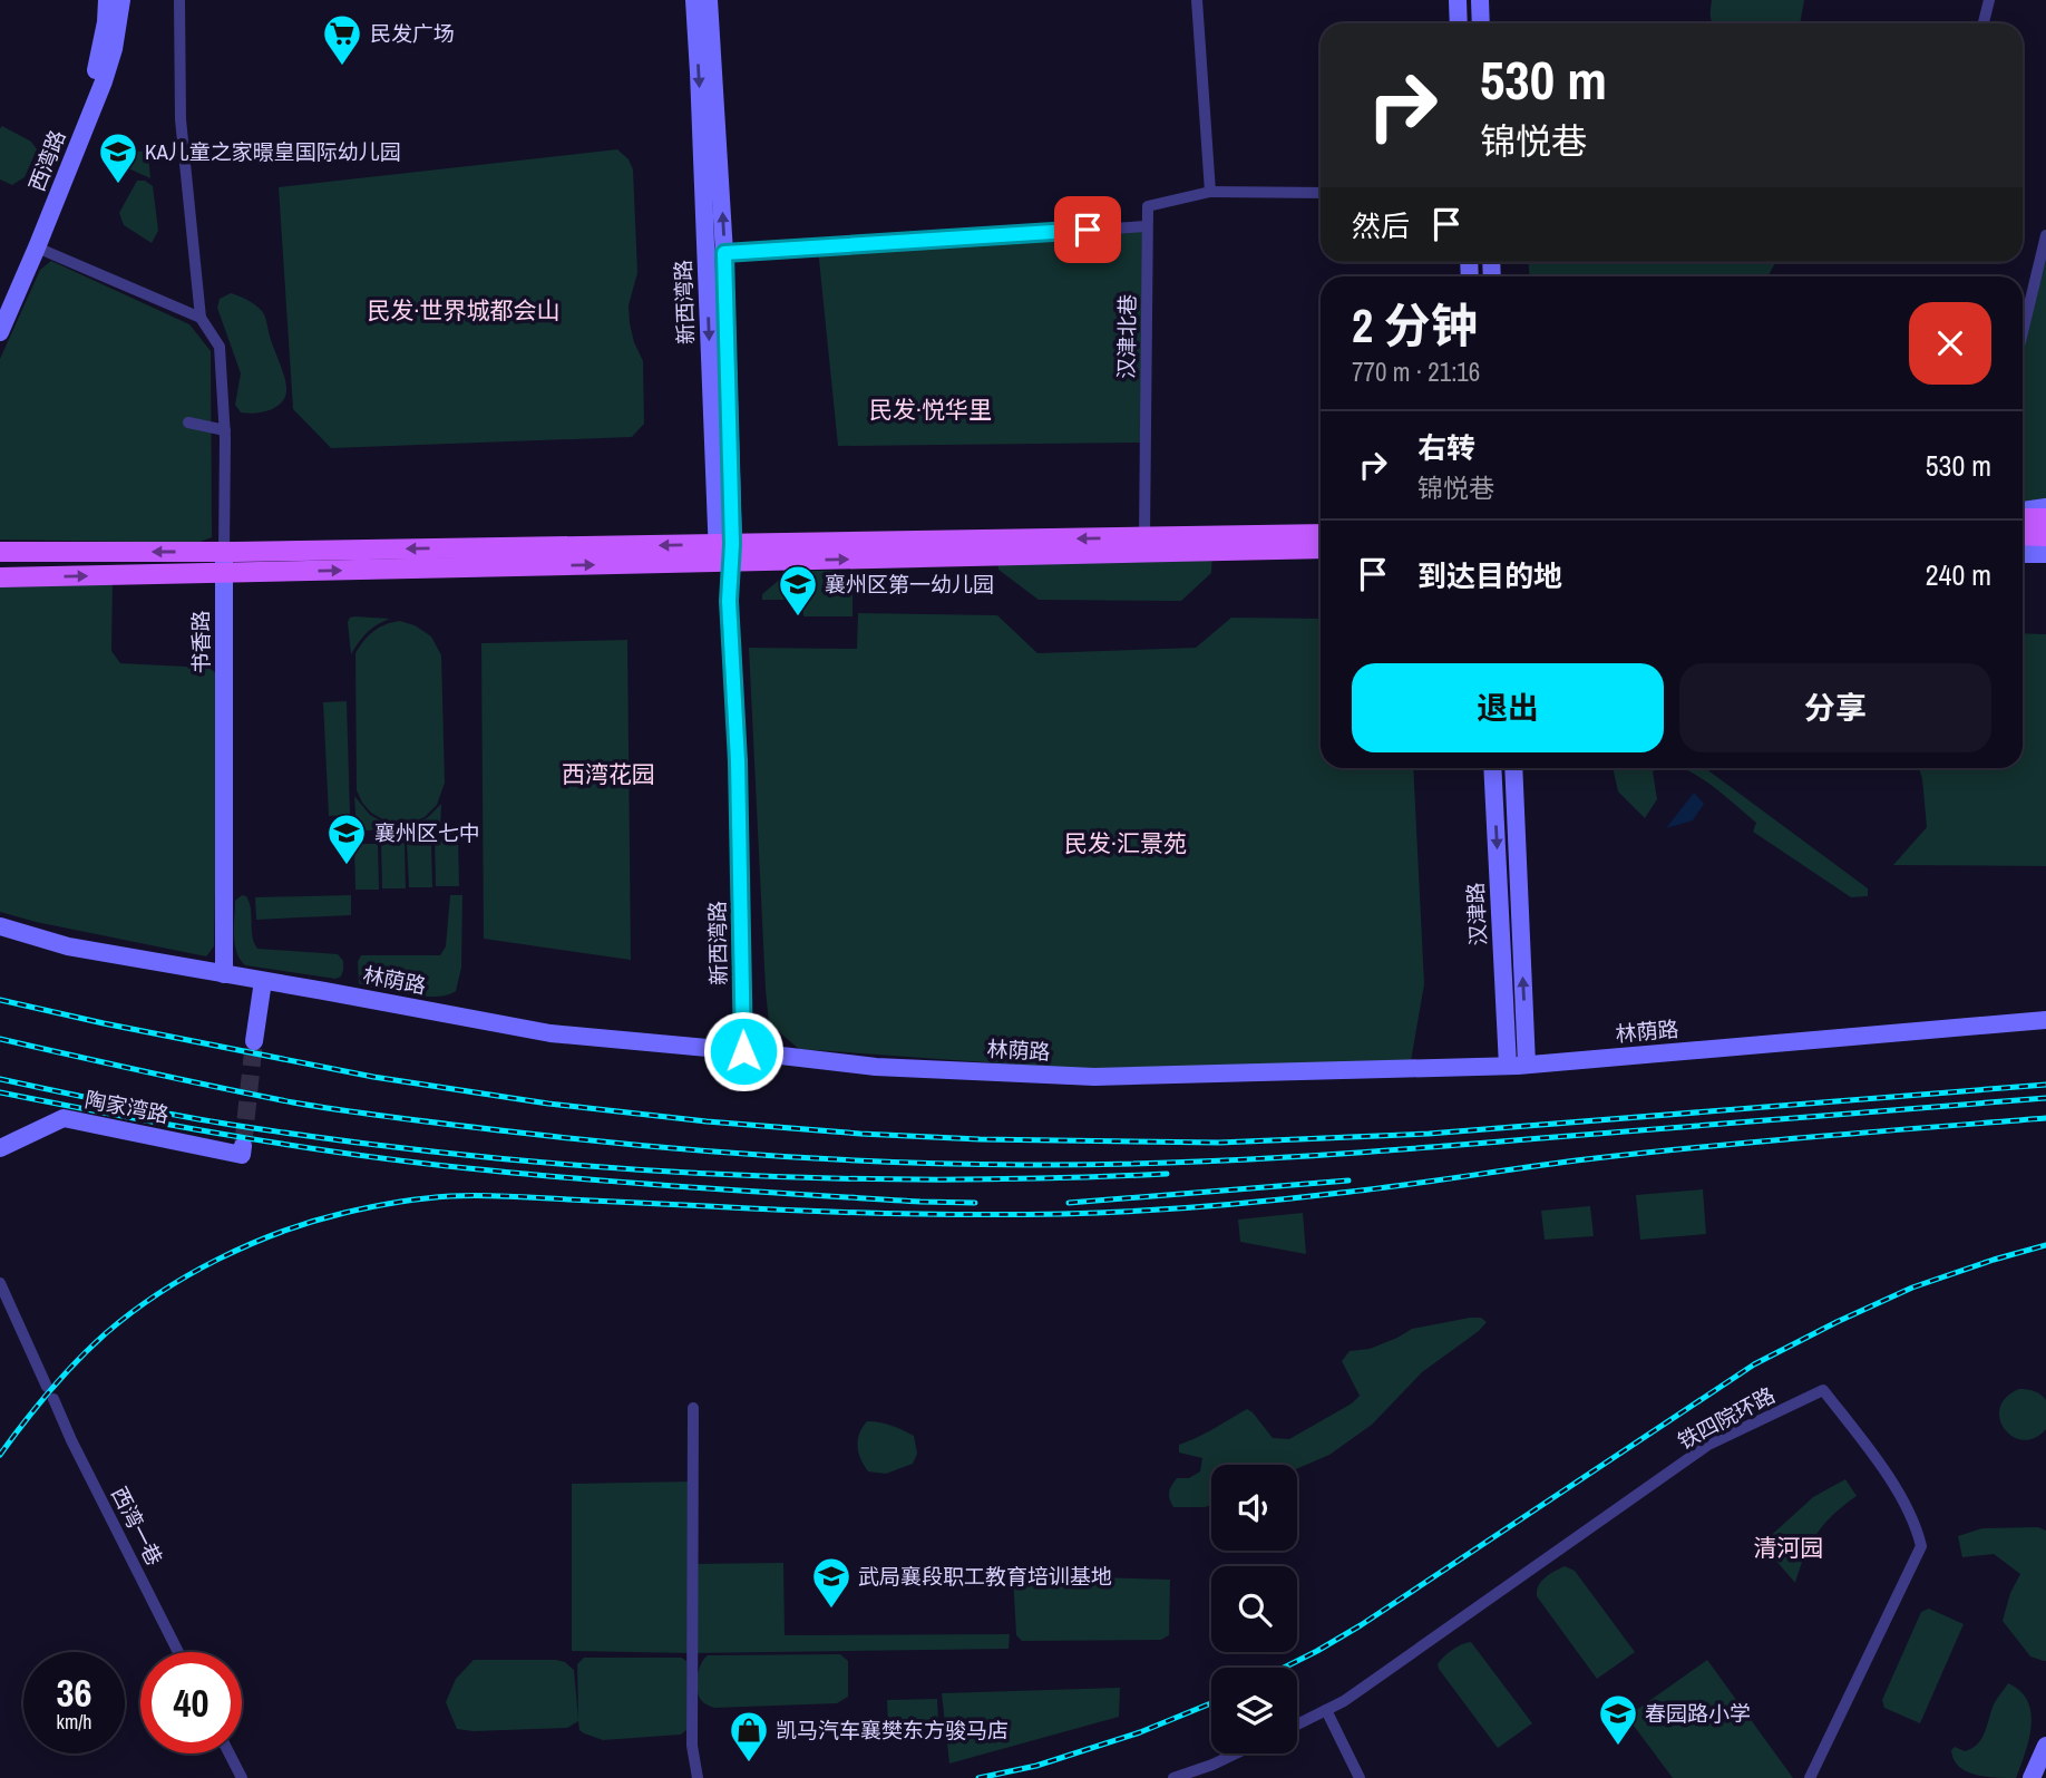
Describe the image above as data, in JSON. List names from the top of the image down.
{
  "streets": {
    "street": [
      "西湾路",
      "新西湾路",
      "汉津北巷",
      "书香路",
      "汉津路",
      "林荫路",
      "陶家湾路",
      "铁四院环路",
      "西湾一巷"
    ]
  },
  "crossings": [
    ["新西湾路", "林荫路"],
    ["书香路", "林荫路"],
    ["汉津路", "林荫路"]
  ],
  "districts": [
    "民发·世界城都会山",
    "民发·悦华里",
    "西湾花园",
    "民发·汇景苑",
    "清河园"
  ],
  "places": {
    "supermarket": ["民发广场"],
    "school or university": [
      "KA儿童之家暻皇国际幼儿园",
      "襄州区第一幼儿园",
      "襄州区七中",
      "武局襄段职工教育培训基地",
      "春园路小学"
    ],
    "shop": ["凯马汽车襄樊东方骏马店"]
  },
  "page": {
    "turn": ["530 m", "锦悦巷"],
    "then": "然后",
    "heading": ["2 分钟", "770 m · 21:16"],
    "list": [
      {
        "name": "右转",
        "note": "锦悦巷",
        "value": "530 m"
      },
      {
        "name": "到达目的地",
        "value": "240 m"
      }
    ],
    "buttons": ["退出", "分享"],
    "speed": "36 km/h",
    "limit": "40"
  }
}
